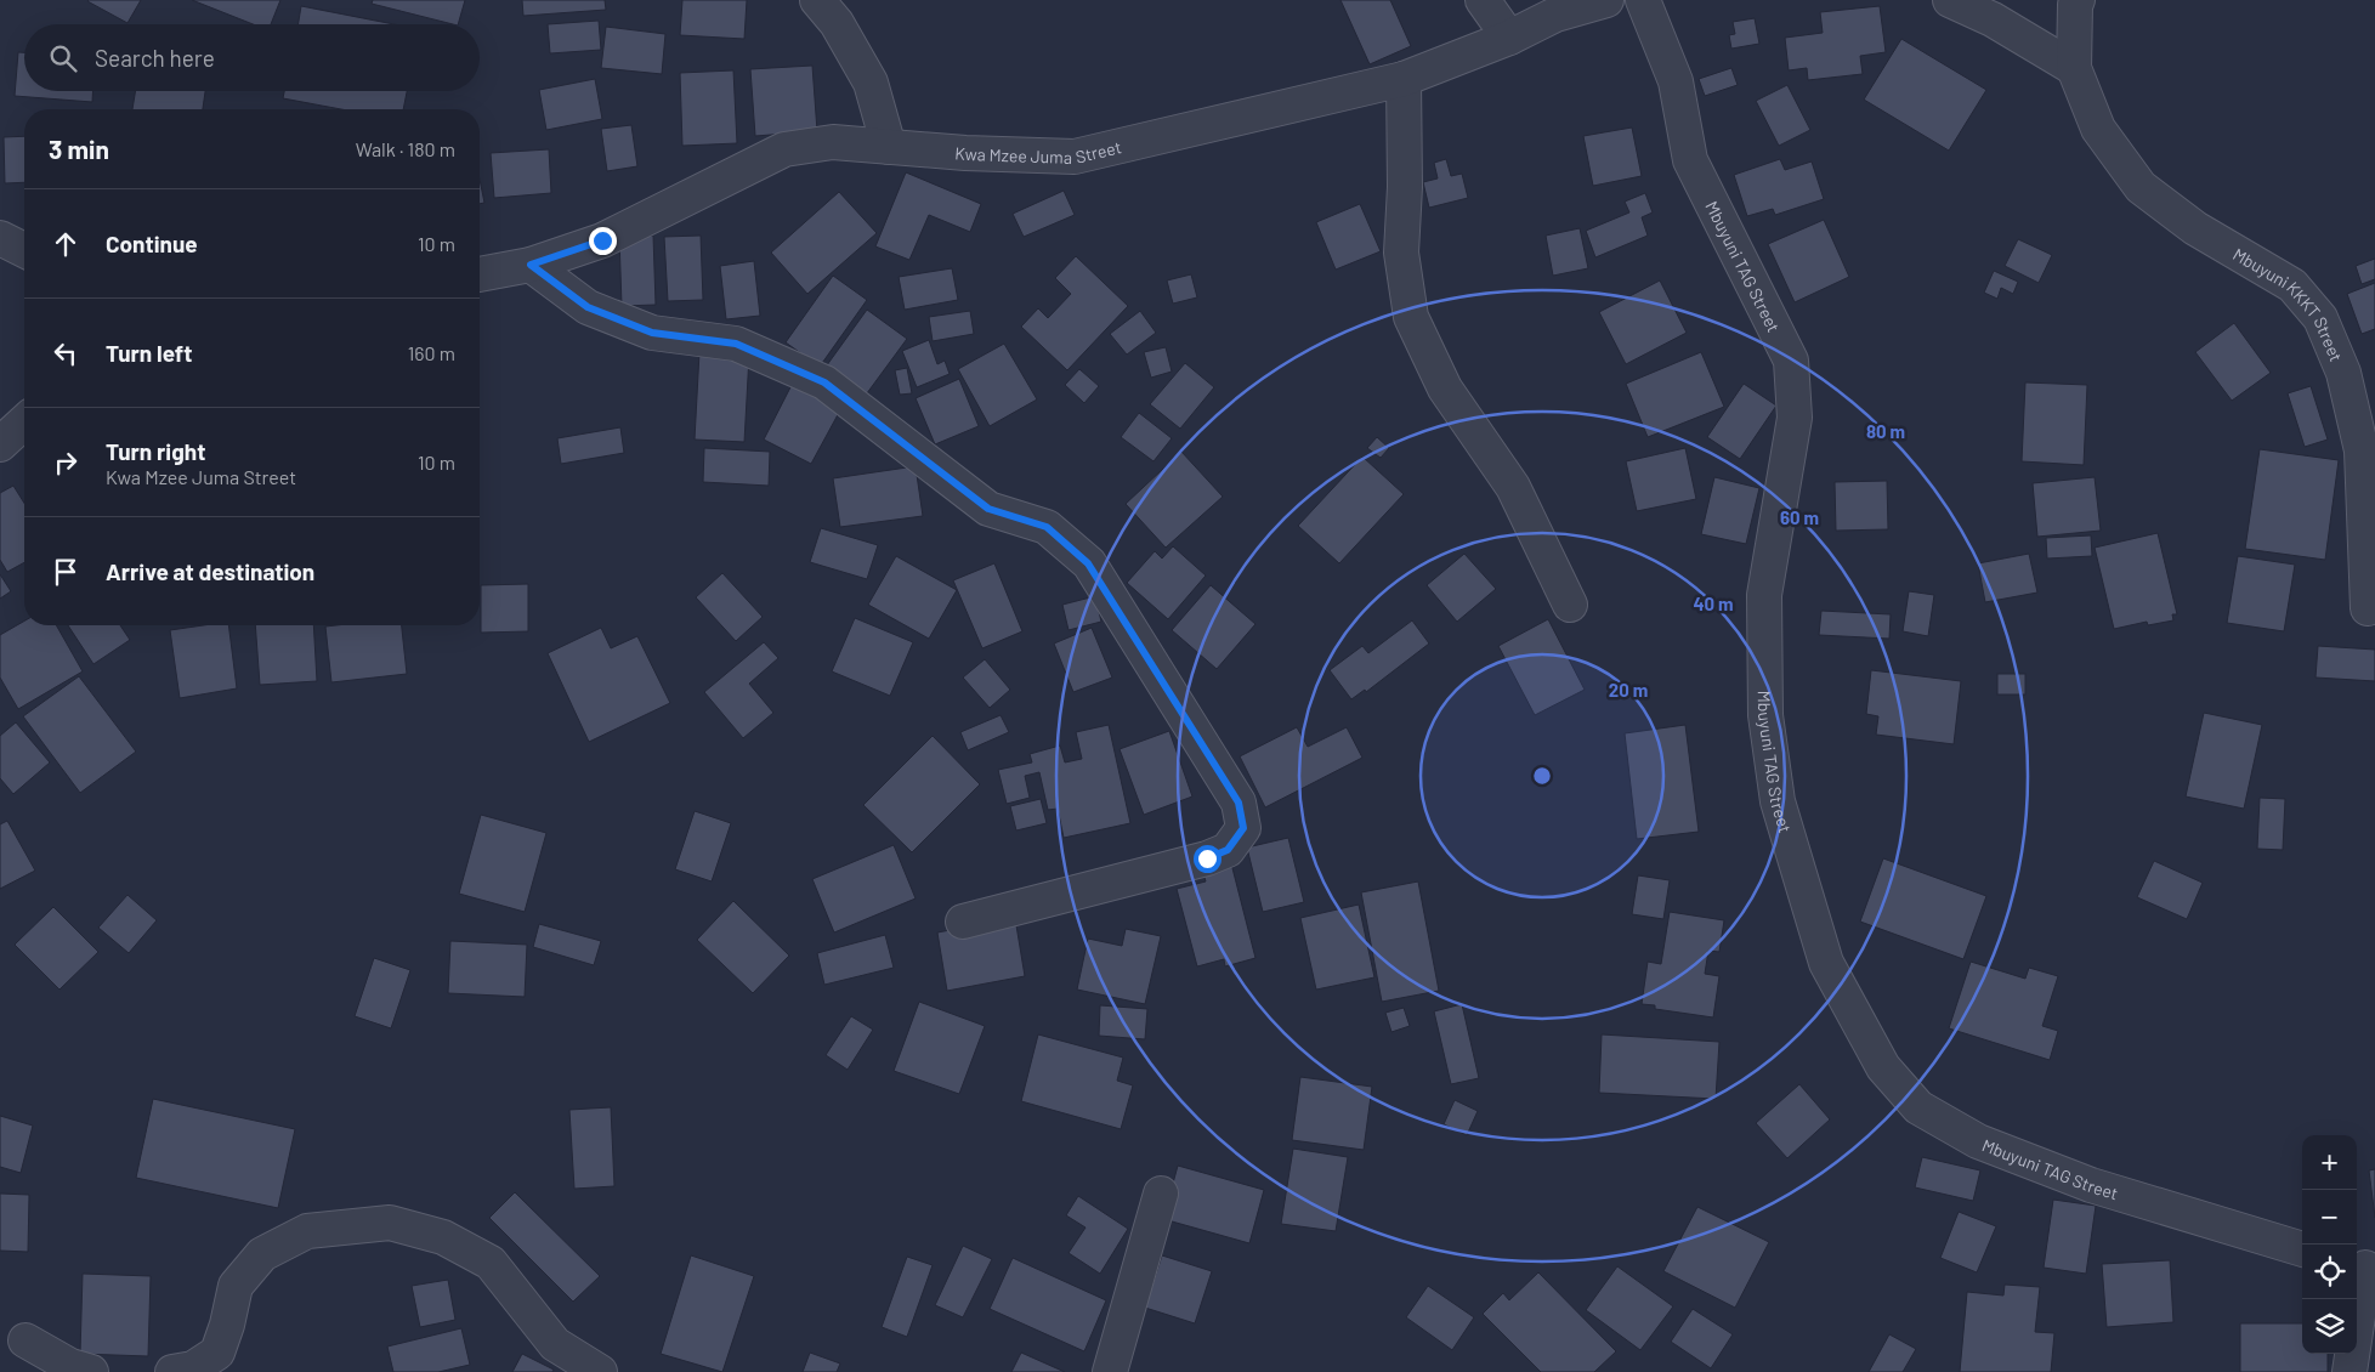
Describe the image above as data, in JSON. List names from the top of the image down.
{
  "streets": {
    "street": ["Kwa Mzee Juma Street", "Mbuyuni TAG Street", "Mbuyuni KKKT Street"]
  },
  "page": {
    "search": "Search here",
    "heading": ["3 min", "Walk · 180 m"],
    "list": [
      ["Continue", "10 m"],
      ["Turn left", "160 m"],
      ["Turn right", "Kwa Mzee Juma Street", "10 m"],
      "Arrive at destination"
    ],
    "map_buttons": ["+", "−"]
  },
  "rings": [
    "80 m",
    "60 m",
    "40 m",
    "20 m"
  ]
}
